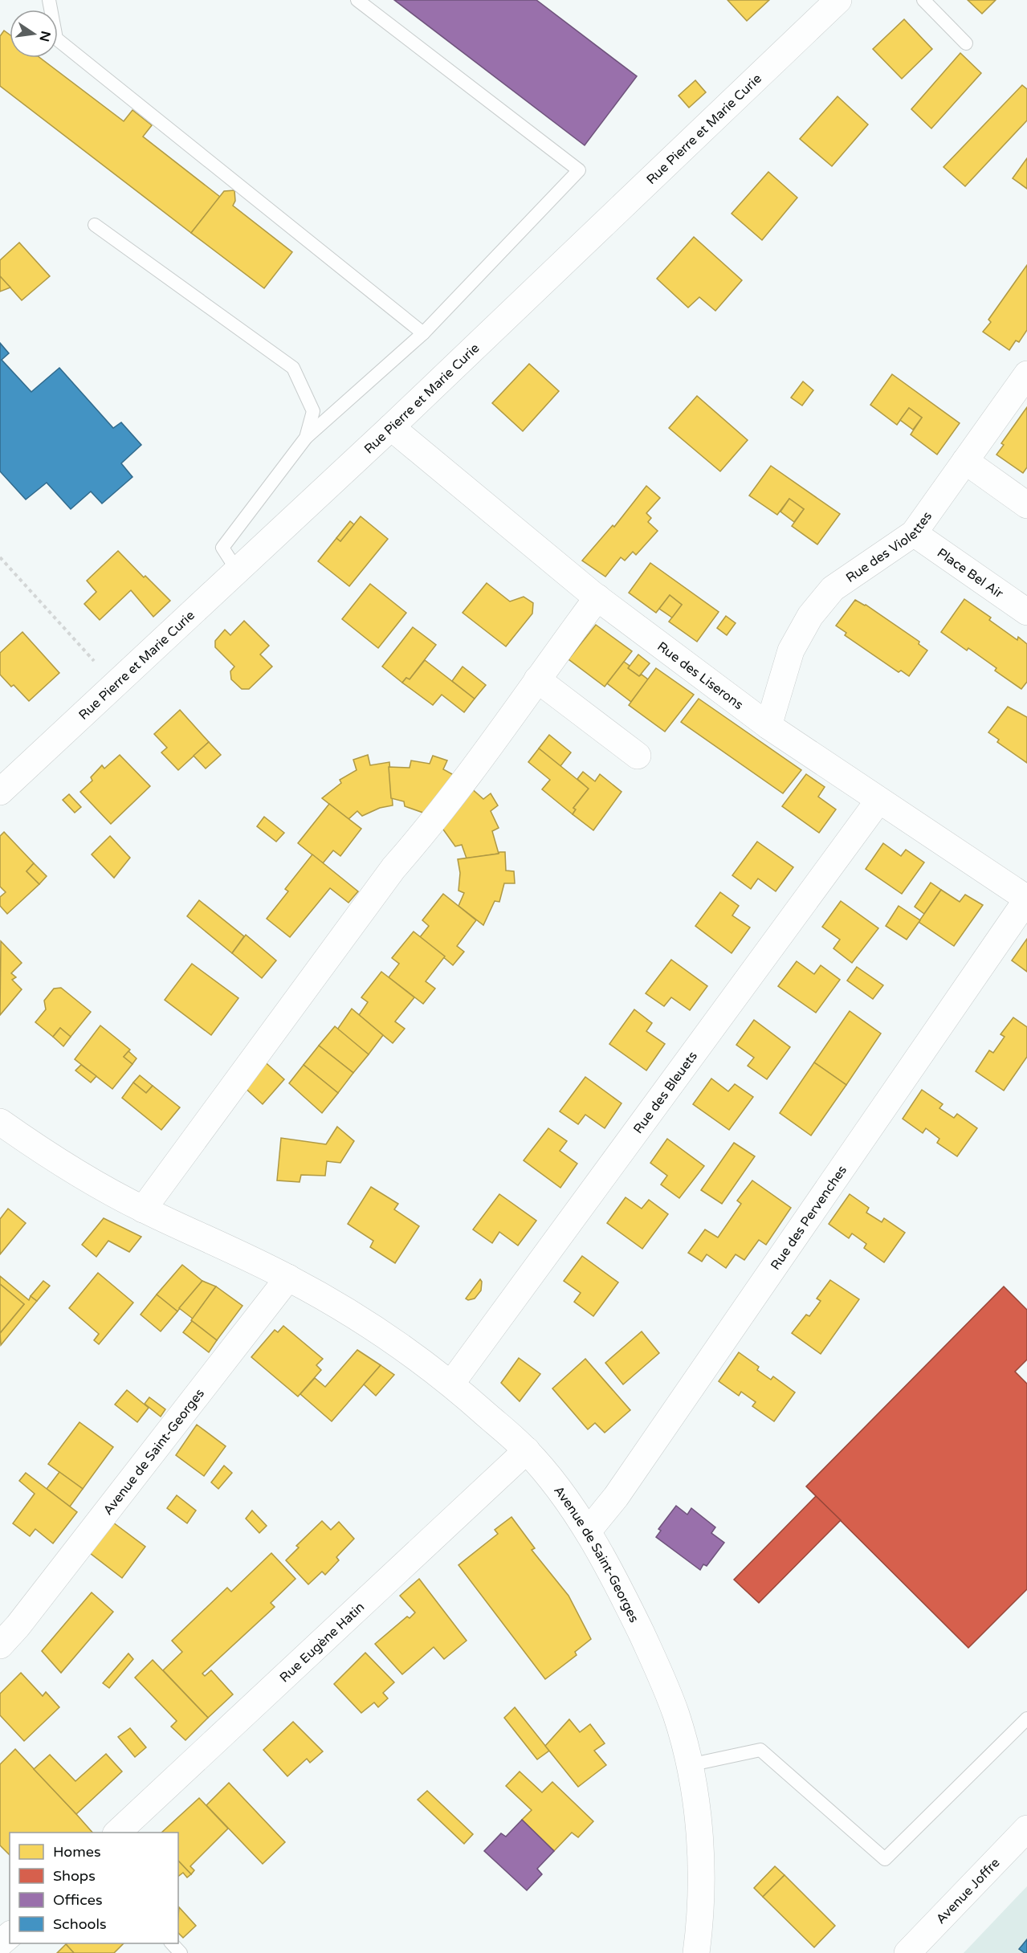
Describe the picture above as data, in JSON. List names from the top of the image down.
{
  "streets": {
    "street": [
      "Rue Pierre et Marie Curie",
      "Rue des Violettes",
      "Place Bel Air",
      "Rue des Liserons",
      "Rue des Bleuets",
      "Rue des Pervenches",
      "Avenue de Saint-Georges",
      "Rue Eugène Hatin",
      "Avenue Joffre"
    ]
  },
  "crossings": [
    ["Rue Pierre et Marie Curie", "Rue des Liserons"],
    ["Rue des Violettes", "Place Bel Air"],
    ["Rue des Violettes", "Rue des Liserons"],
    ["Rue des Liserons", "Rue des Bleuets"],
    ["Rue des Liserons", "Rue des Pervenches"],
    ["Rue des Bleuets", "Avenue de Saint-Georges"],
    ["Rue des Pervenches", "Avenue de Saint-Georges"],
    ["Avenue de Saint-Georges", "Rue Eugène Hatin"]
  ],
  "legend": [
    "Homes",
    "Shops",
    "Offices",
    "Schools"
  ],
  "north": "right"
}
